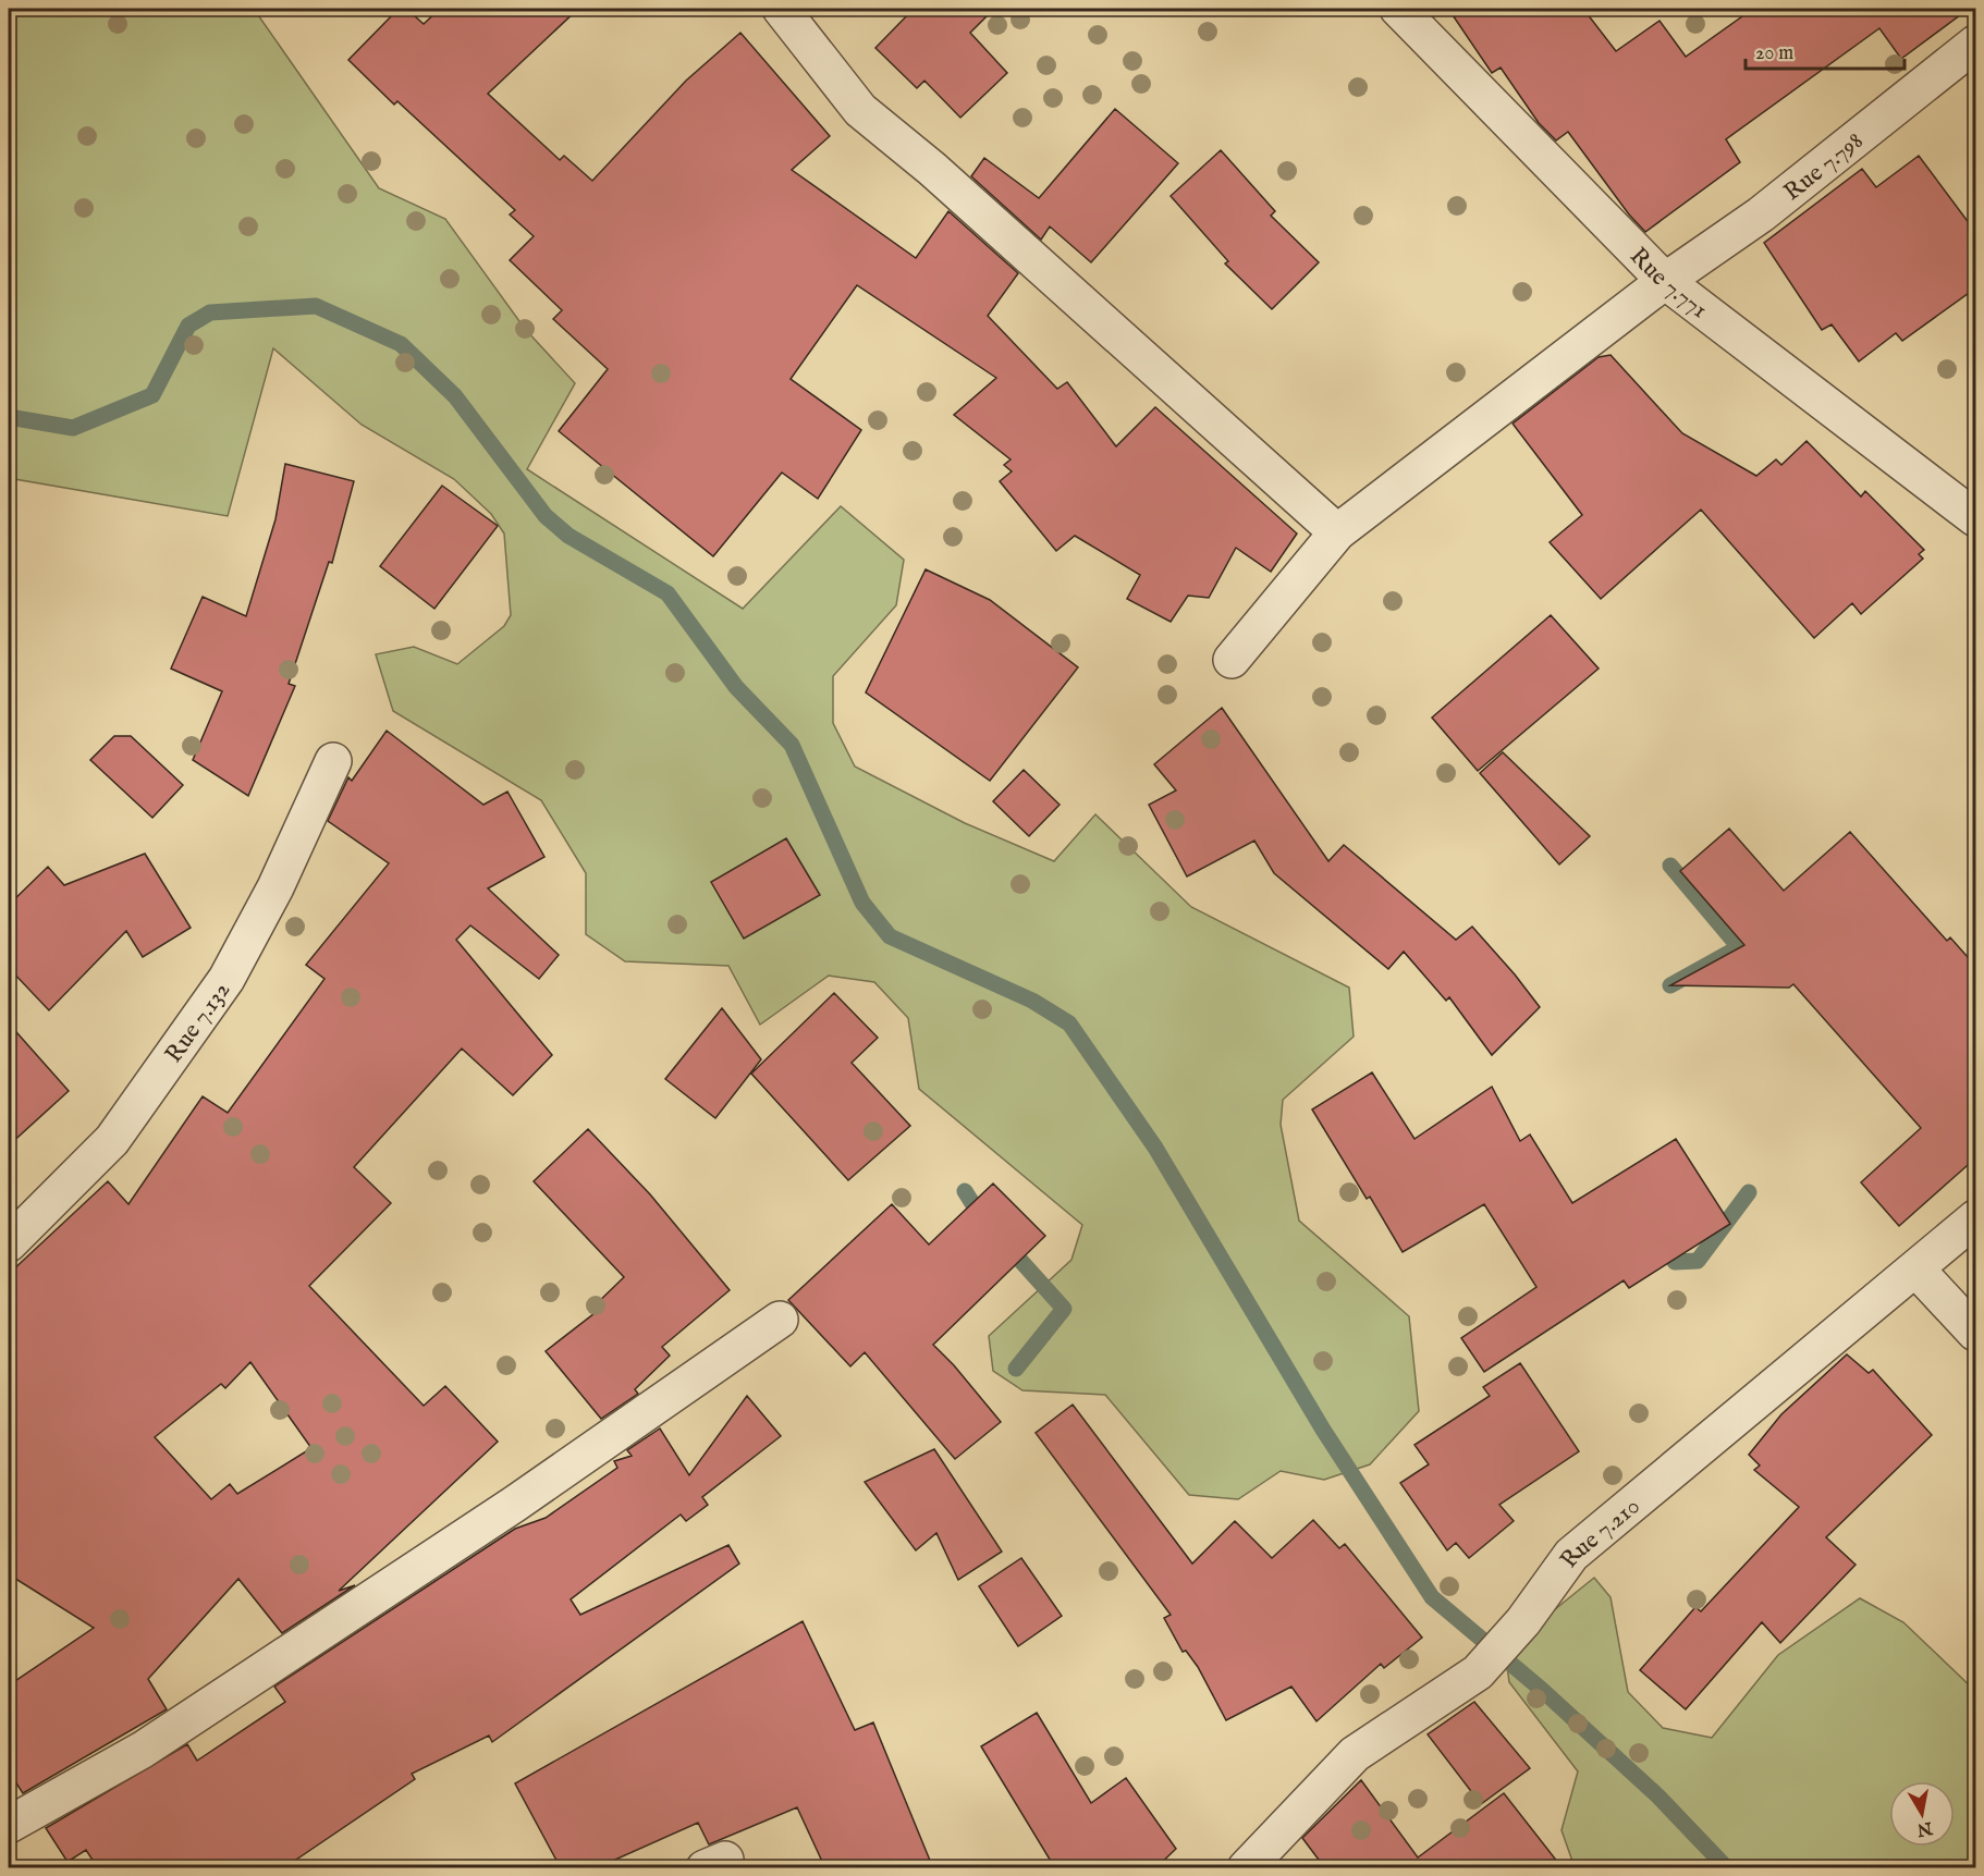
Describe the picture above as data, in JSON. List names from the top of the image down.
{
  "streets": {
    "street": [
      "Rue 7.798",
      "Rue 7.771",
      "Rue 7.132",
      "Rue 7.210"
    ]
  },
  "crossings": [
    ["Rue 7.798", "Rue 7.771"]
  ],
  "scale_bar": "20 m",
  "north": "bottom"
}
